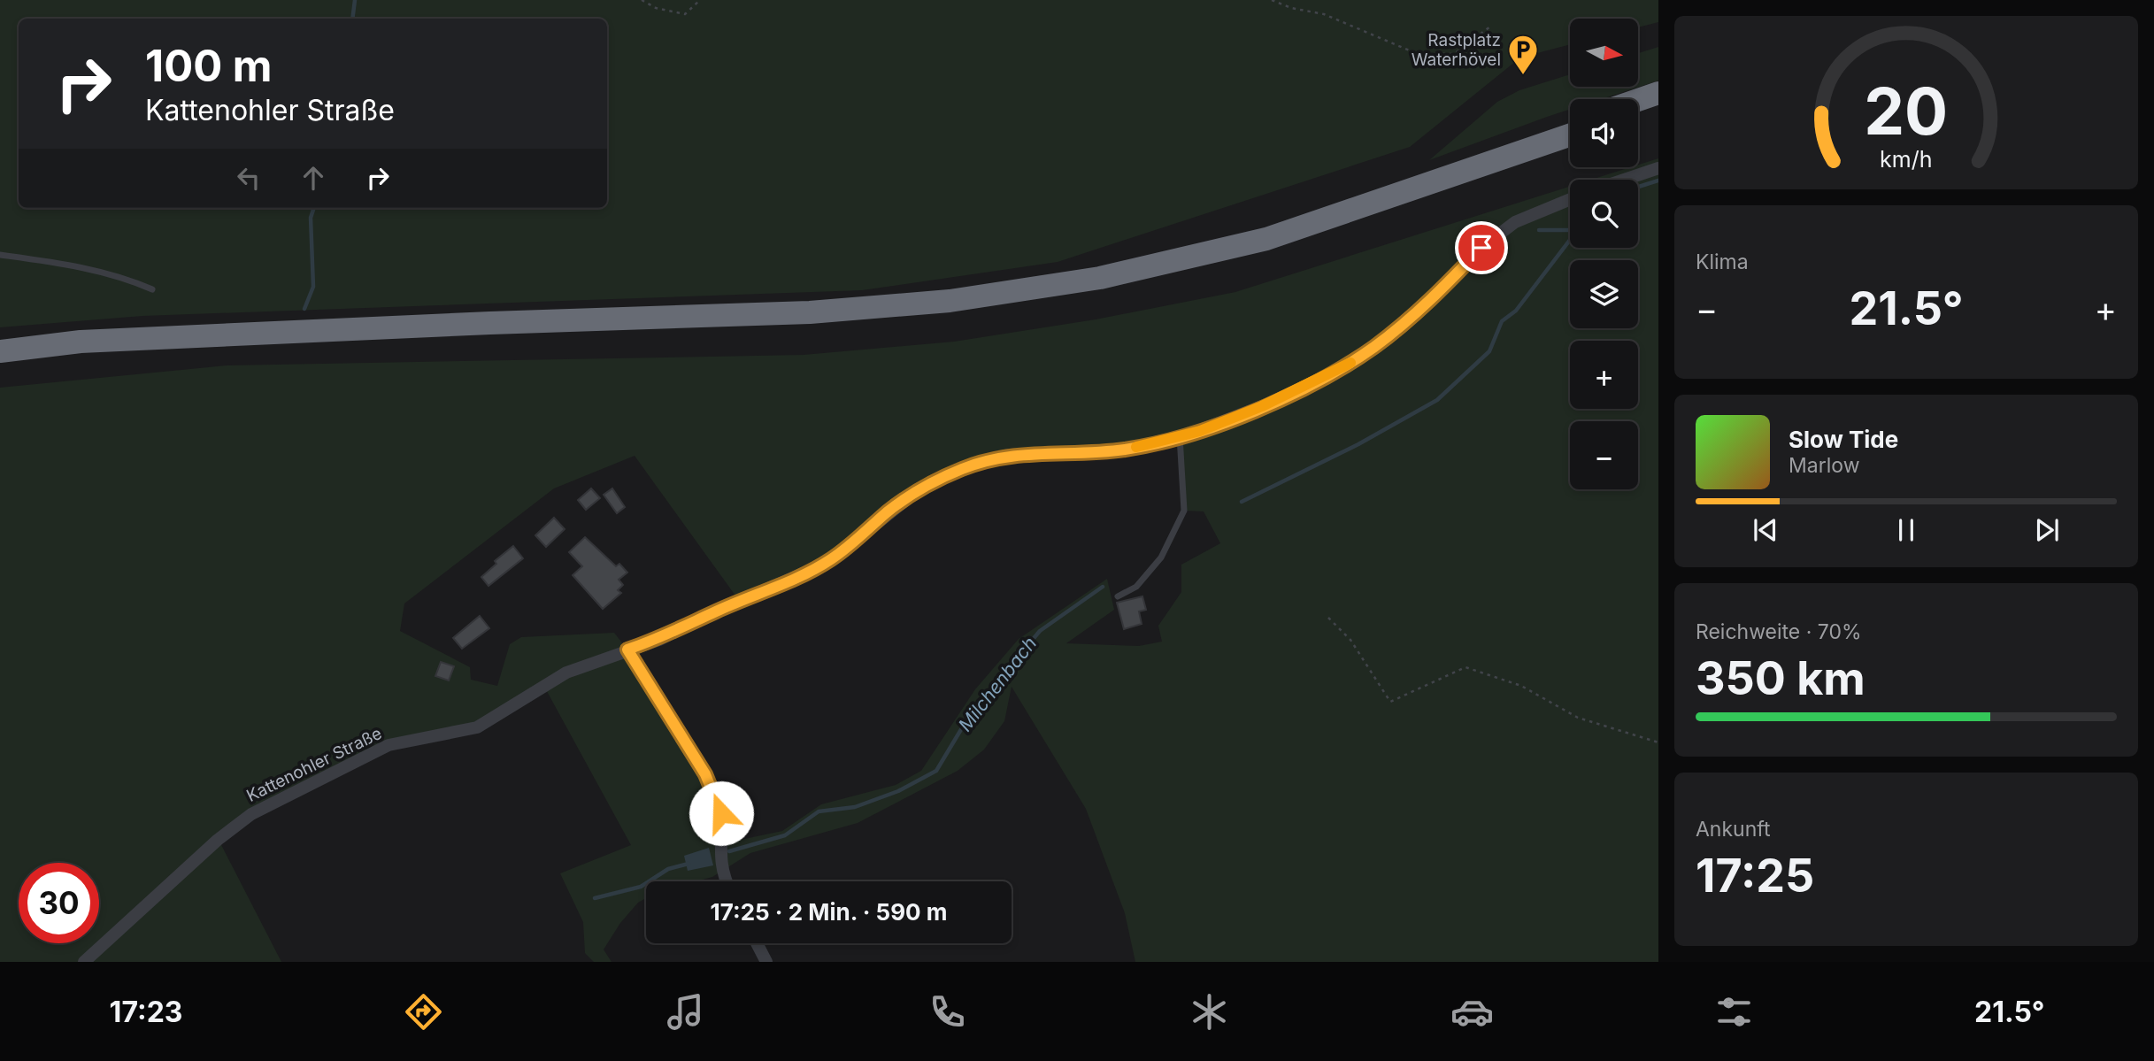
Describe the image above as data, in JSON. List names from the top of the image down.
{
  "streets": {
    "street": ["Kattenohler Straße"]
  },
  "water": ["Milchenbach"],
  "places": {
    "parking": ["Rastplatz Waterhövel"]
  },
  "north": "right",
  "page": {
    "map_buttons": ["+", "−"],
    "turn": ["100 m", "Kattenohler Straße"],
    "tile": [
      "Klima",
      ["Reichweite · 70%", "350 km"],
      ["Ankunft", "17:25"]
    ],
    "heat": ["−", "21.5°", "+"],
    "song": ["Slow Tide", "Marlow"],
    "limit": "30",
    "trip": "17:25 · 2 Min. · 590 m",
    "tabs": ["17:23", "21.5°"],
    "gauge": ["20", "km/h"]
  }
}
